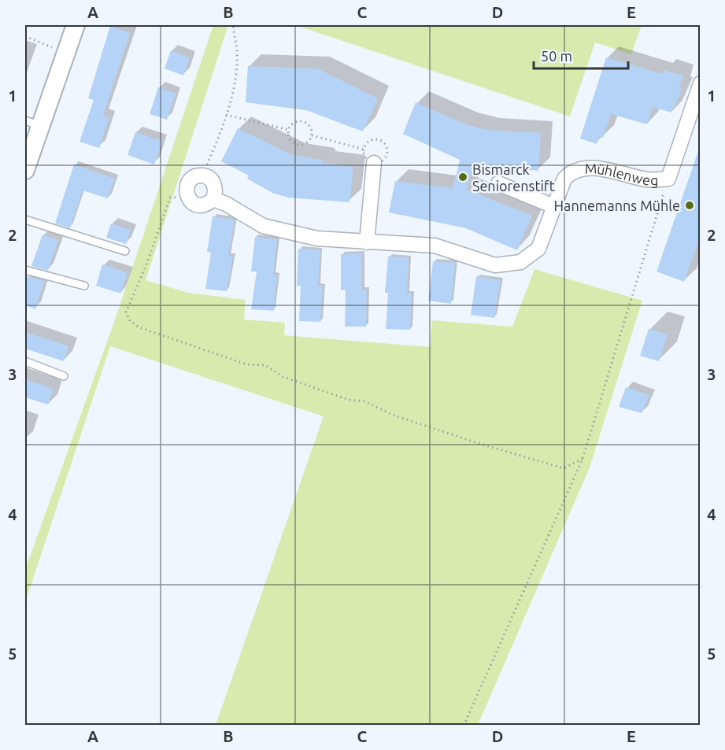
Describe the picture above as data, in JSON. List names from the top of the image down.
{
  "streets": {
    "street": ["Mühlenweg"]
  },
  "places": ["Bismarck Seniorenstift", "Hannemanns Mühle"],
  "scale_bar": "50 m",
  "grid": {
    "columns": [
      "A",
      "B",
      "C",
      "D",
      "E"
    ],
    "rows": [
      "1",
      "2",
      "3",
      "4",
      "5"
    ]
  }
}
